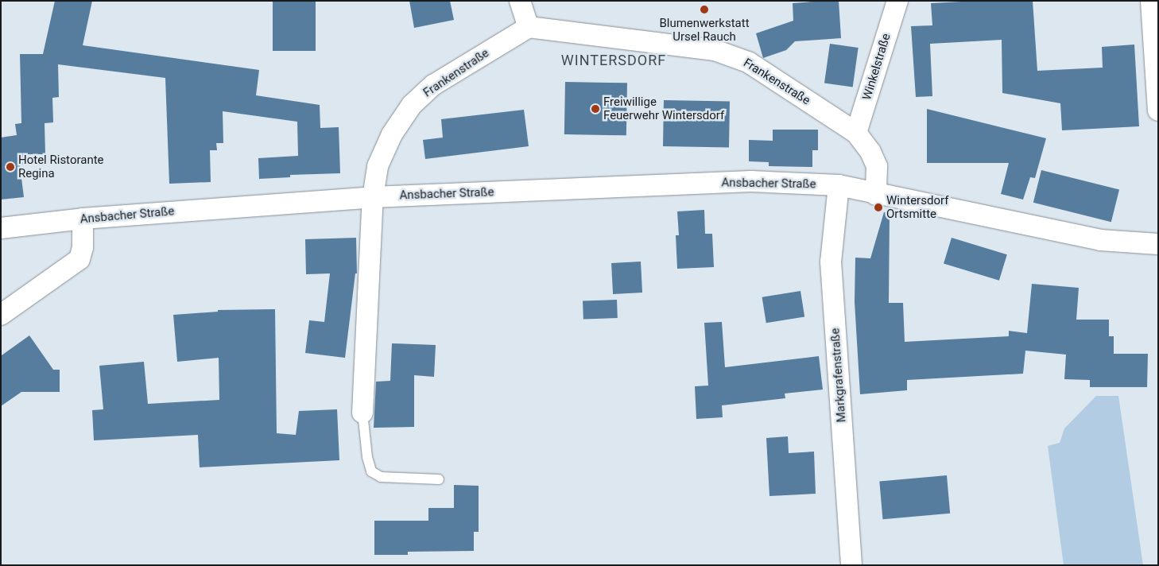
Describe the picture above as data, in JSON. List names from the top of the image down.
{
  "streets": {
    "street": [
      "Winkelstraße",
      "Frankenstraße",
      "Ansbacher Straße",
      "Markgrafenstraße"
    ]
  },
  "crossings": [
    ["Winkelstraße", "Frankenstraße"],
    ["Frankenstraße", "Ansbacher Straße"],
    ["Ansbacher Straße", "Markgrafenstraße"]
  ],
  "districts": ["WINTERSDORF"],
  "places": [
    "Blumenwerkstatt Ursel Rauch",
    "Freiwillige Feuerwehr Wintersdorf",
    "Hotel Ristorante Regina",
    "Wintersdorf Ortsmitte"
  ]
}
